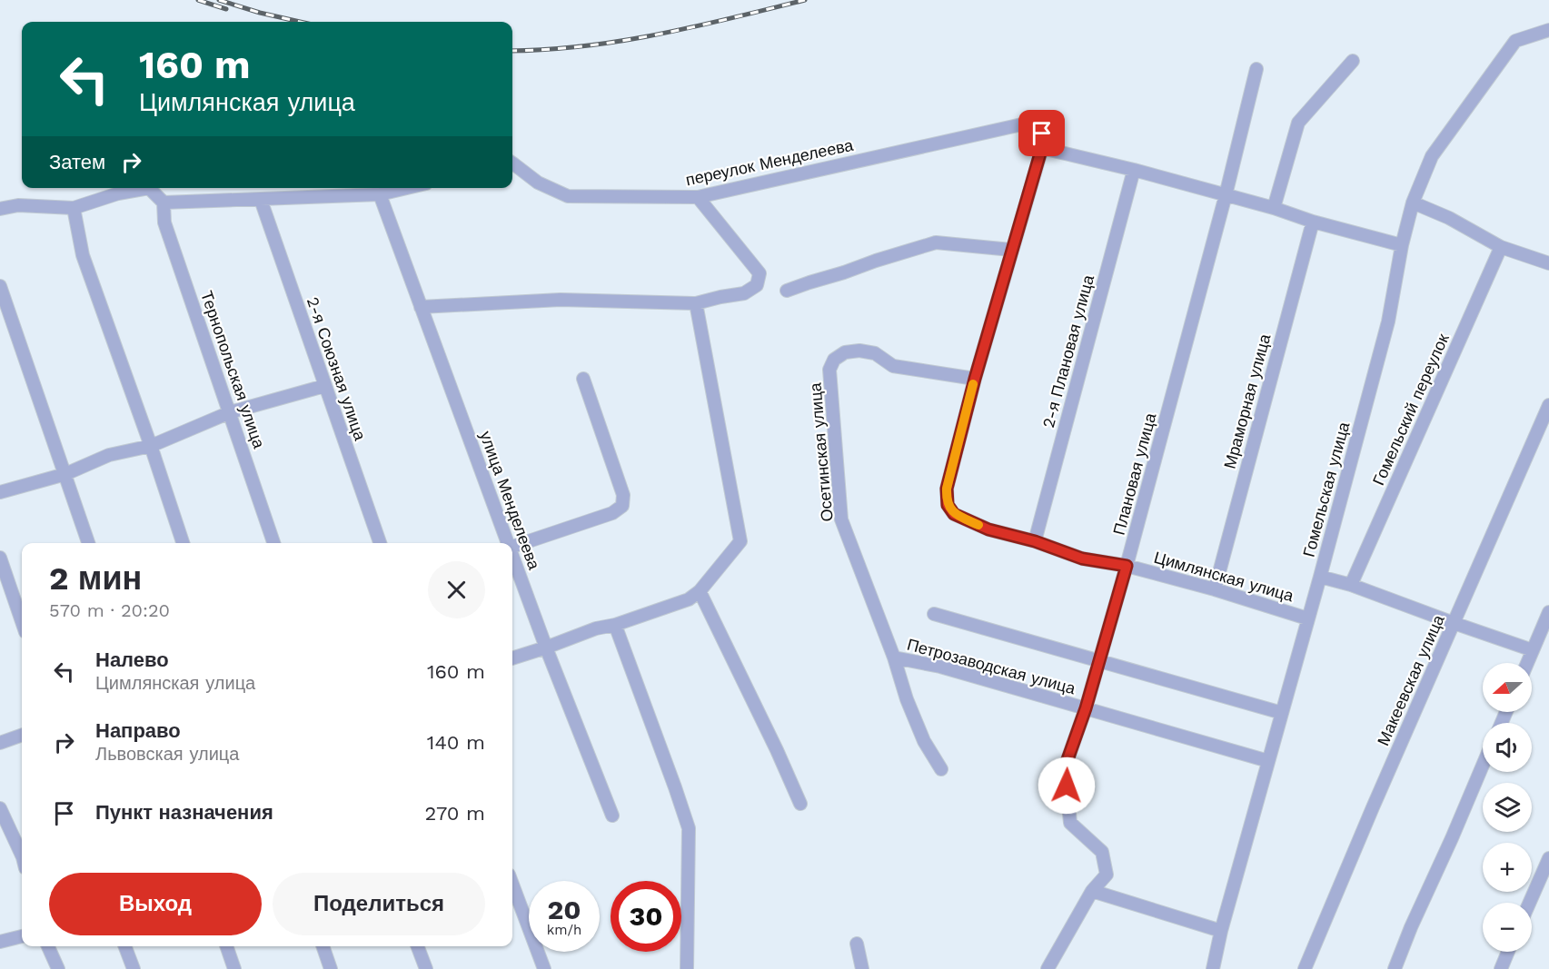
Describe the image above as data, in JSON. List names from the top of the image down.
{
  "streets": {
    "street": [
      "переулок Менделеева",
      "2-я Плановая улица",
      "2-я Союзная улица",
      "Тернопольская улица",
      "Мраморная улица",
      "Гомельский переулок",
      "Осетинская улица",
      "Плановая улица",
      "Гомельская улица",
      "улица Менделеева",
      "Цимлянская улица",
      "Петрозаводская улица",
      "Макеевская улица"
    ]
  },
  "crossings": [
    ["2-я Плановая улица", "Цимлянская улица"],
    ["Мраморная улица", "Цимлянская улица"],
    ["Осетинская улица", "Цимлянская улица"],
    ["Осетинская улица", "Петрозаводская улица"],
    ["Плановая улица", "Цимлянская улица"],
    ["Плановая улица", "Петрозаводская улица"],
    ["Гомельская улица", "Цимлянская улица"],
    ["Гомельская улица", "Петрозаводская улица"]
  ],
  "north": "left",
  "page": {
    "turn": ["160 m", "Цимлянская улица"],
    "then": "Затем",
    "heading": ["2 мин", "570 m · 20:20"],
    "list": [
      {
        "name": "Налево",
        "note": "Цимлянская улица",
        "value": "160 m"
      },
      {
        "name": "Направо",
        "note": "Львовская улица",
        "value": "140 m"
      },
      {
        "name": "Пункт назначения",
        "value": "270 m"
      }
    ],
    "map_buttons": ["+", "−"],
    "buttons": ["Выход", "Поделиться"],
    "speed": "20 km/h",
    "limit": "30"
  }
}
